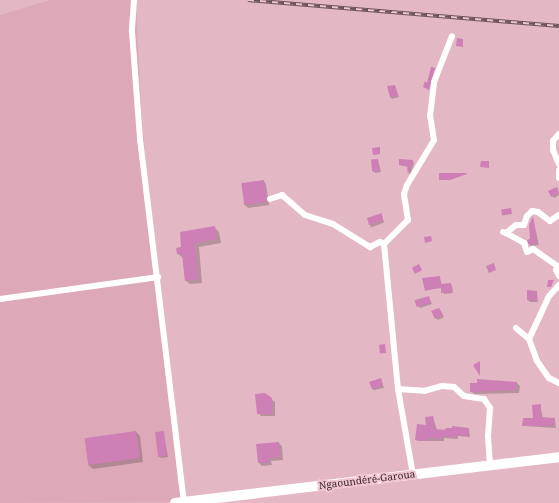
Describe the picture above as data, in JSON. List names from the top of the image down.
{
  "streets": {
    "highway": ["Ngaoundéré-Garoua"]
  }
}
